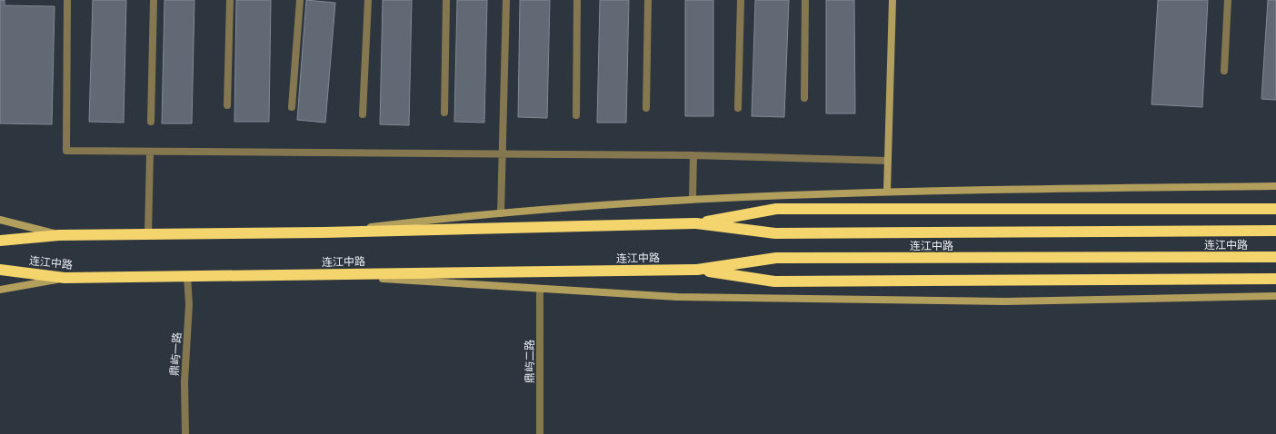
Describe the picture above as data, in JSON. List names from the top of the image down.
{
  "streets": {
    "highway": ["连江中路"],
    "street": ["鼎屿一路", "鼎屿二路"]
  },
  "crossings": [
    ["连江中路", "鼎屿一路"]
  ]
}
